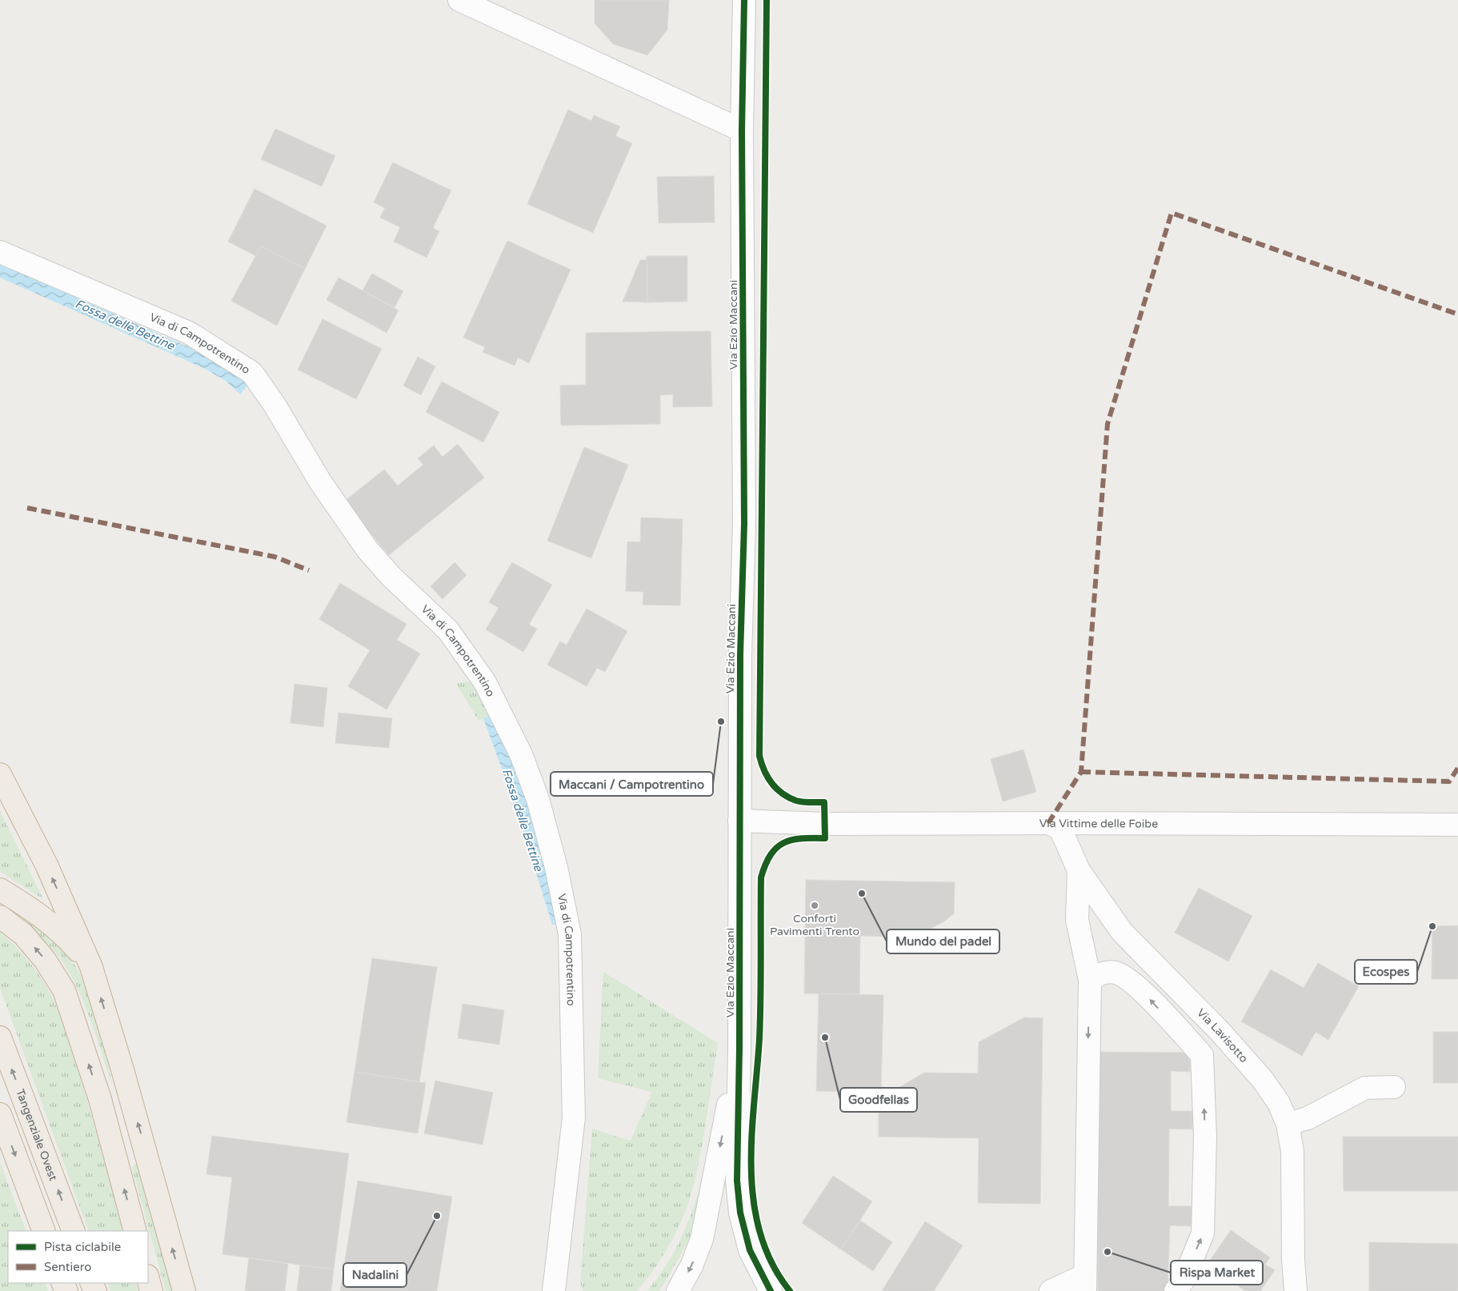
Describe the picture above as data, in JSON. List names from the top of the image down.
{
  "streets": {
    "highway": ["Tangenziale Ovest"],
    "street": [
      "Via Ezio Maccani",
      "Via di Campotrentino",
      "Via Vittime delle Foibe",
      "Via Lavisotto"
    ]
  },
  "crossings": [
    ["Via Ezio Maccani", "Via Vittime delle Foibe"],
    ["Via Vittime delle Foibe", "Via Lavisotto"]
  ],
  "water": ["Fossa delle Bettine"],
  "places": [
    "Maccani / Campotrentino",
    "Mundo del padel",
    "Conforti Pavimenti Trento",
    "Ecospes",
    "Goodfellas",
    "Nadalini",
    "Rispa Market"
  ],
  "legend": ["Pista ciclabile", "Sentiero"]
}
